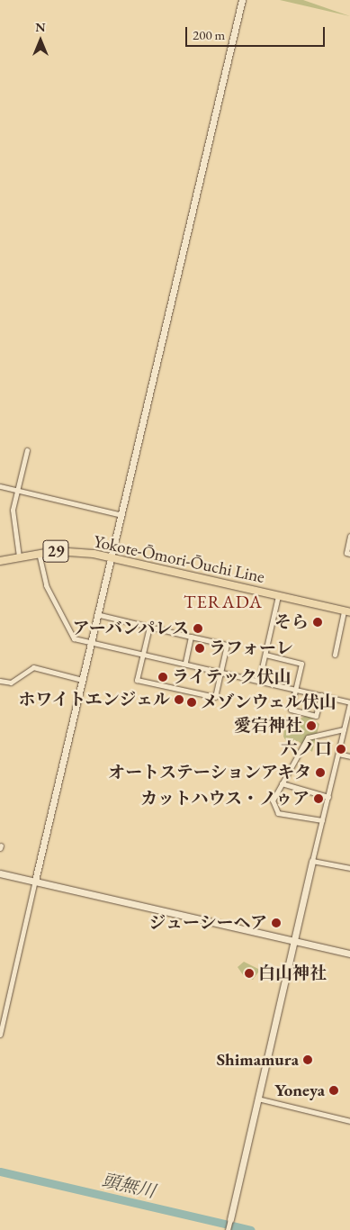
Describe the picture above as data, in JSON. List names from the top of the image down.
{
  "streets": {
    "main road": ["29", "Yokote-Ōmori-Ōuchi Line"]
  },
  "districts": ["TERADA"],
  "water": ["頭無川"],
  "places": [
    "そら",
    "アーバンパレス",
    "ラフォーレ",
    "ライテック伏山",
    "ホワイトエンジェル",
    "メゾンウェル伏山",
    "愛宕神社",
    "六ノ口",
    "オートステーションアキタ",
    "カットハウス・ノゥア",
    "ジューシーヘア",
    "白山神社",
    "Shimamura",
    "Yoneya"
  ],
  "scale_bar": "200 m",
  "north": "top"
}
